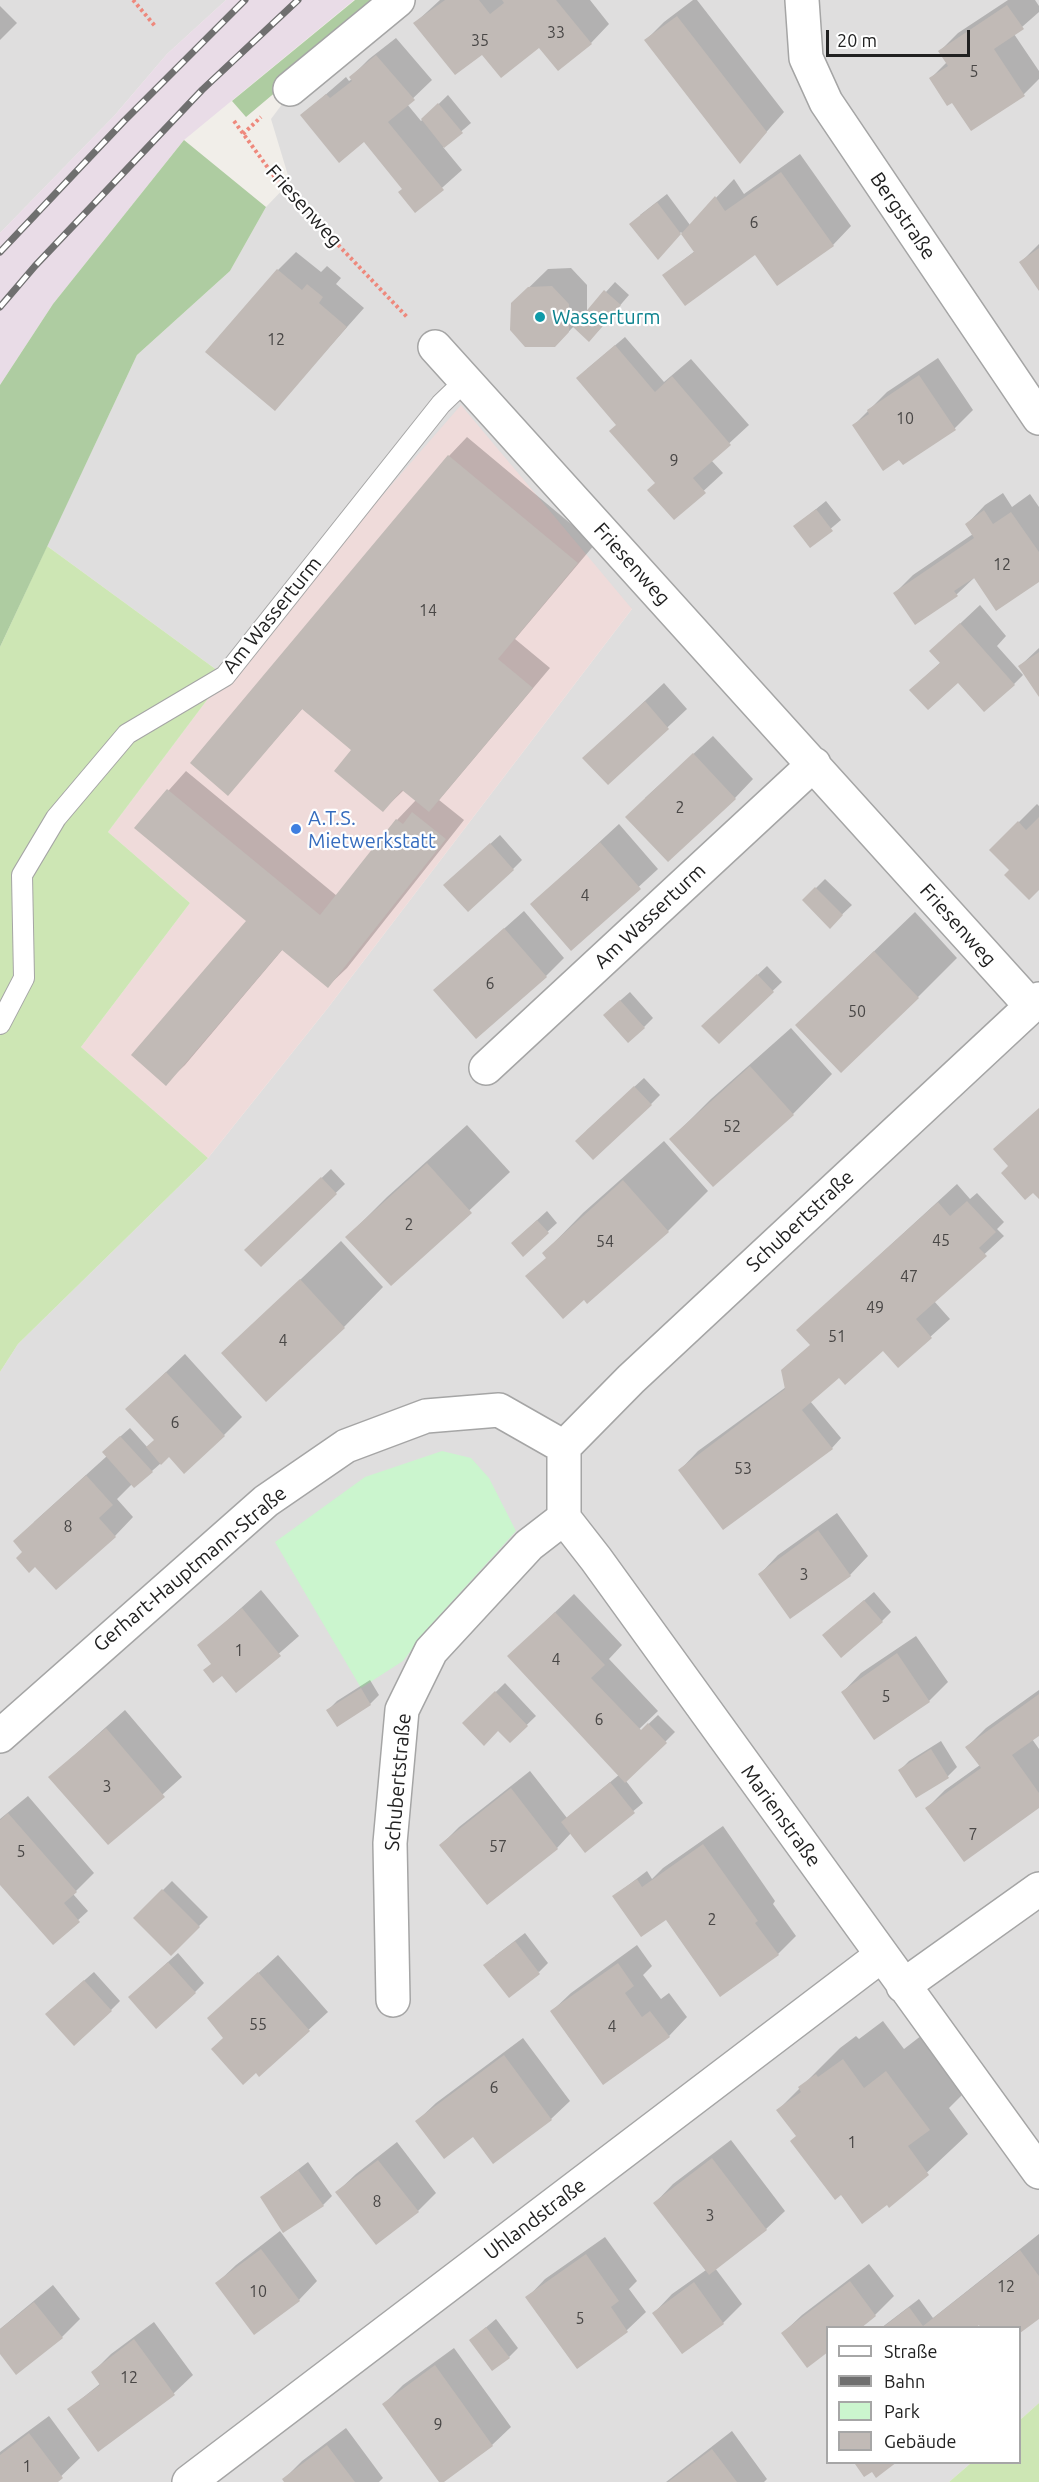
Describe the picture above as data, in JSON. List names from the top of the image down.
{
  "streets": {
    "street": [
      "Friesenweg",
      "Bergstraße",
      "Am Wasserturm",
      "Schubertstraße",
      "Gerhart-Hauptmann-Straße",
      "Marienstraße",
      "Uhlandstraße"
    ]
  },
  "crossings": [
    ["Friesenweg", "Am Wasserturm"],
    ["Friesenweg", "Schubertstraße"],
    ["Schubertstraße", "Gerhart-Hauptmann-Straße"],
    ["Schubertstraße", "Marienstraße"],
    ["Marienstraße", "Uhlandstraße"]
  ],
  "places": ["Wasserturm", "A.T.S. Mietwerkstatt"],
  "house_numbers": [
    "33",
    "35",
    "5",
    "6",
    "12",
    "10",
    "9",
    "12",
    "14",
    "2",
    "4",
    "6",
    "50",
    "52",
    "2",
    "45",
    "54",
    "47",
    "49",
    "51",
    "4",
    "6",
    "53",
    "8",
    "3",
    "1",
    "4",
    "5",
    "6",
    "3",
    "7",
    "57",
    "5",
    "2",
    "55",
    "4",
    "6",
    "1",
    "8",
    "3",
    "12",
    "10",
    "5",
    "12",
    "9",
    "1"
  ],
  "legend": [
    "Straße",
    "Bahn",
    "Park",
    "Gebäude"
  ],
  "scale_bar": "20 m"
}
